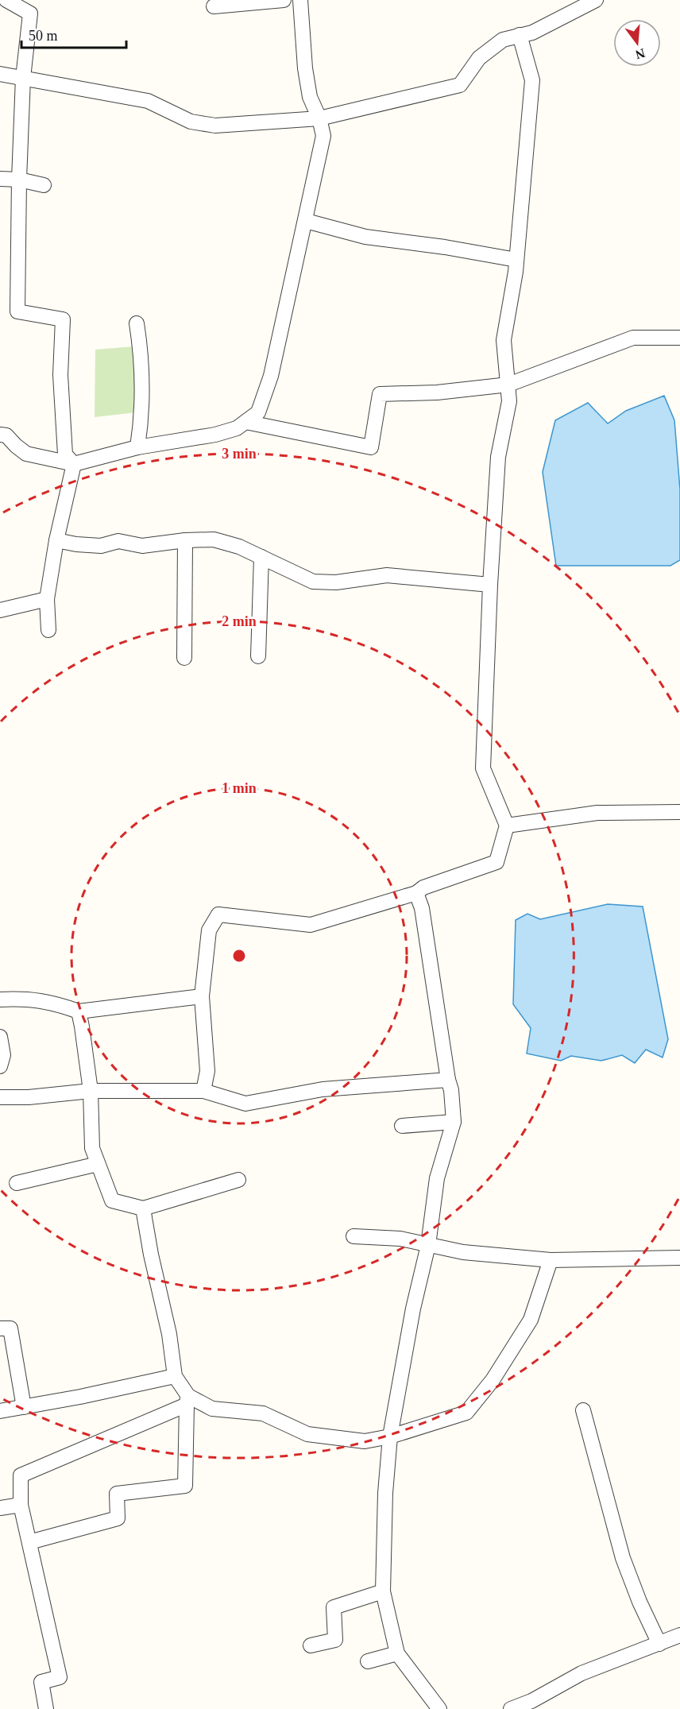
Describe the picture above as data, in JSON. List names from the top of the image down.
{
  "scale_bar": "50 m",
  "north": "bottom",
  "rings": ["3 min", "2 min", "1 min"]
}
